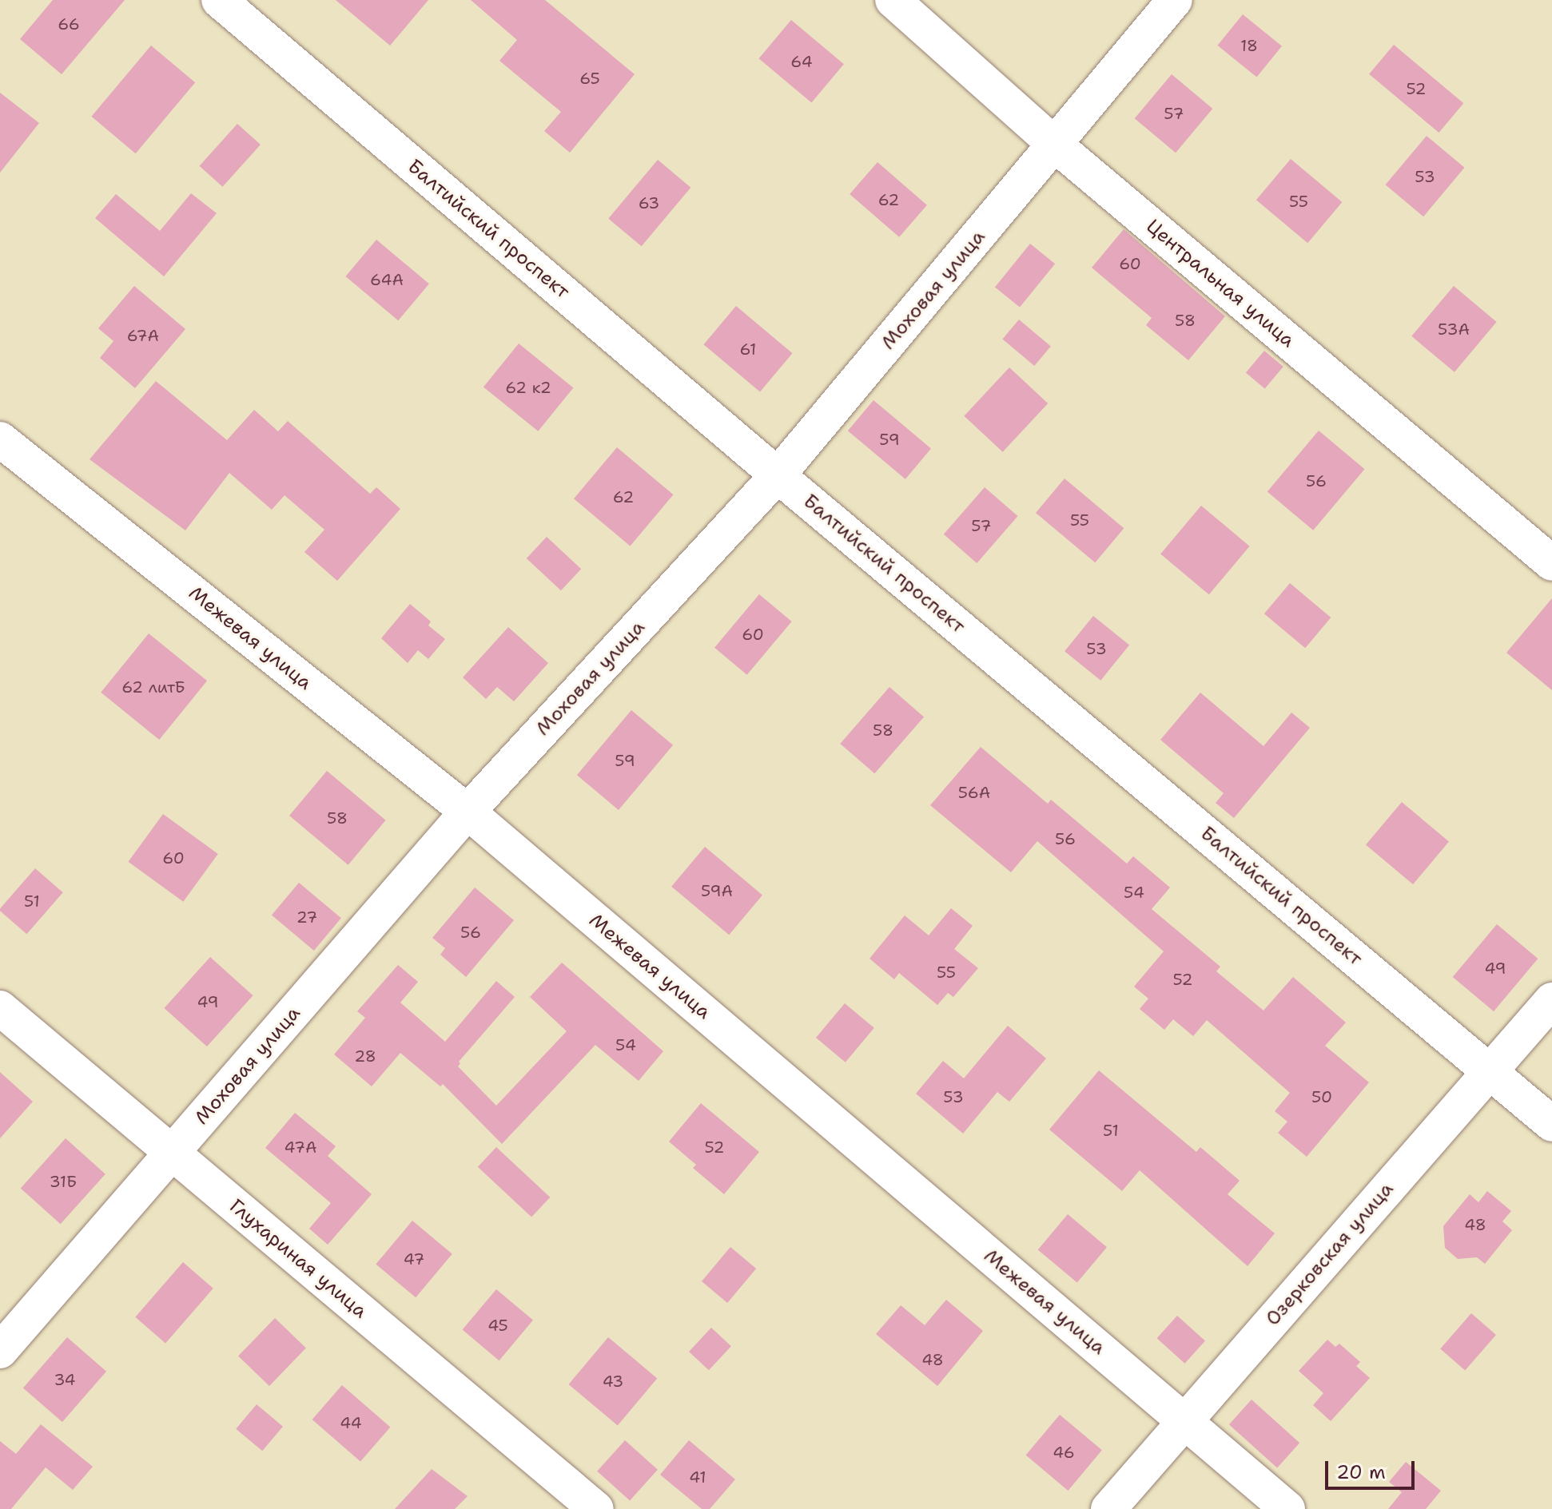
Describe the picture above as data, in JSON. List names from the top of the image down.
{
  "streets": {
    "street": [
      "Балтийский проспект",
      "Центральная улица",
      "Моховая улица",
      "Межевая улица",
      "Озерковская улица",
      "Глухариная улица"
    ]
  },
  "crossings": [
    ["Балтийский проспект", "Моховая улица"],
    ["Балтийский проспект", "Озерковская улица"],
    ["Центральная улица", "Моховая улица"],
    ["Моховая улица", "Межевая улица"],
    ["Моховая улица", "Глухариная улица"],
    ["Межевая улица", "Озерковская улица"]
  ],
  "house_numbers": [
    "66",
    "18",
    "64",
    "65",
    "52",
    "57",
    "53",
    "62",
    "55",
    "63",
    "60",
    "64А",
    "58",
    "53А",
    "67А",
    "61",
    "62 к2",
    "59",
    "56",
    "62",
    "55",
    "57",
    "60",
    "53",
    "62 литБ",
    "58",
    "59",
    "56А",
    "58",
    "56",
    "60",
    "59А",
    "54",
    "51",
    "27",
    "56",
    "49",
    "55",
    "52",
    "49",
    "54",
    "28",
    "53",
    "50",
    "51",
    "47А",
    "52",
    "31Б",
    "48",
    "47",
    "45",
    "48",
    "34",
    "43",
    "44",
    "46",
    "41"
  ],
  "scale_bar": "20 m"
}
